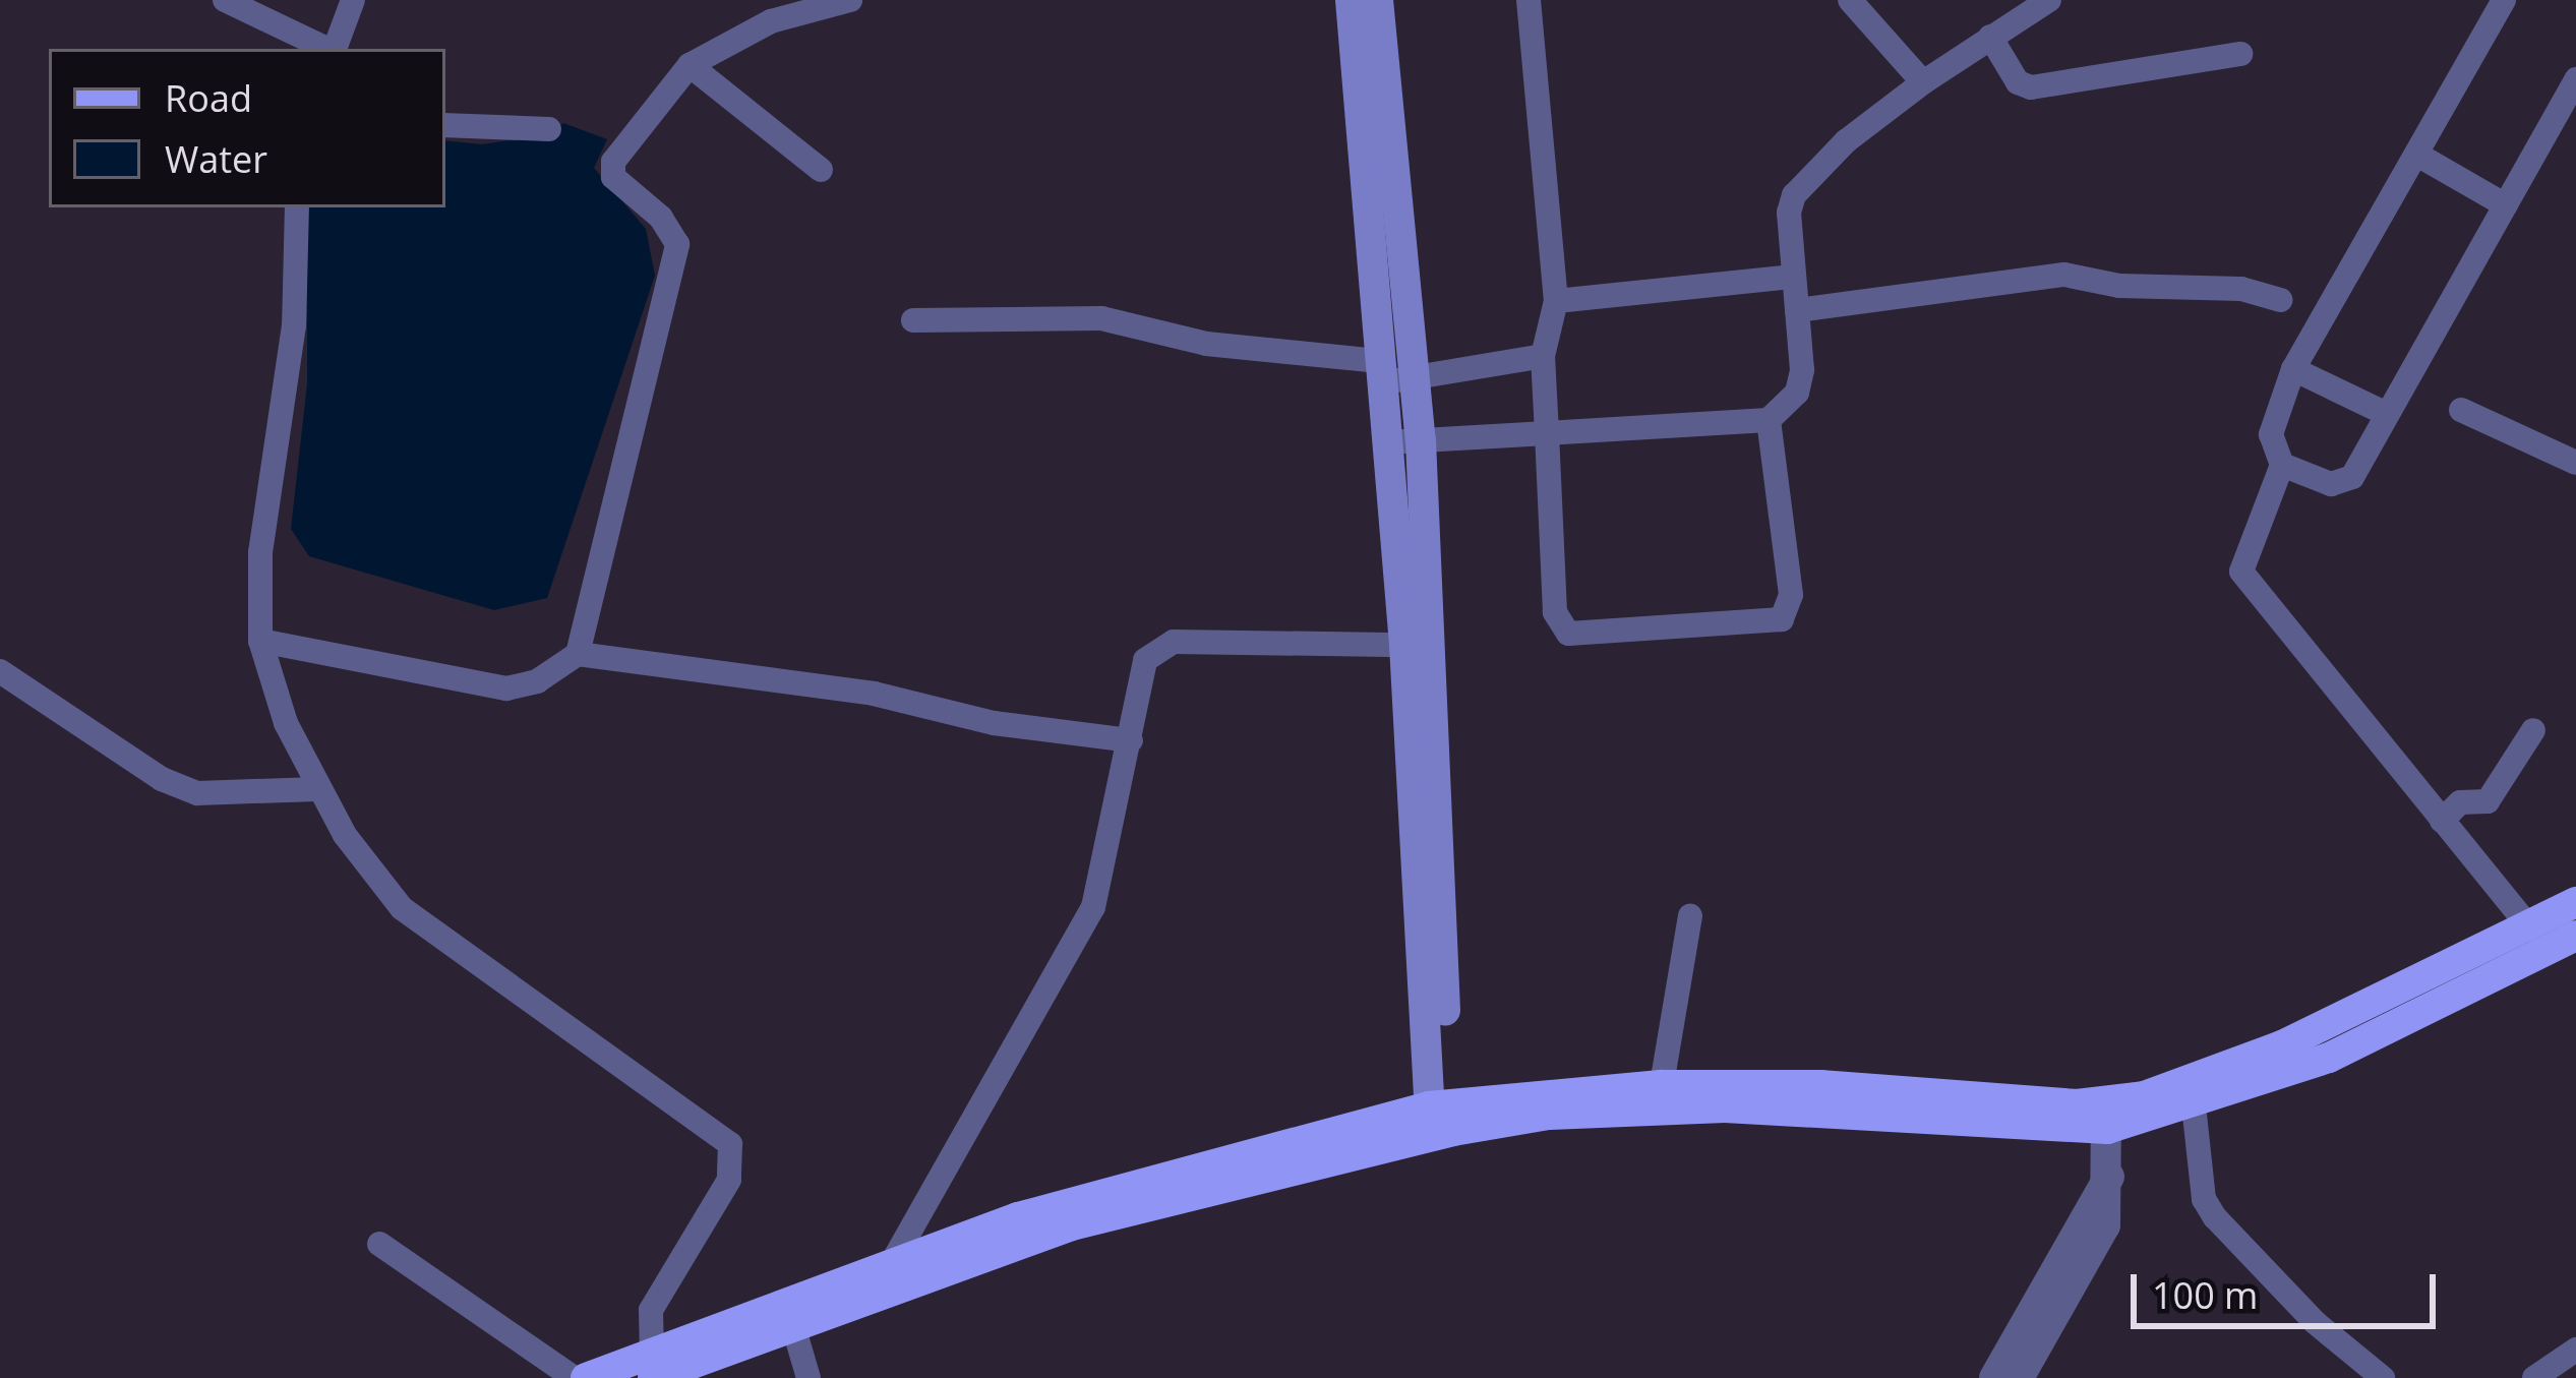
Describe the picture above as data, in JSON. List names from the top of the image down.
{
  "legend": ["Road", "Water"],
  "scale_bar": "100 m"
}
